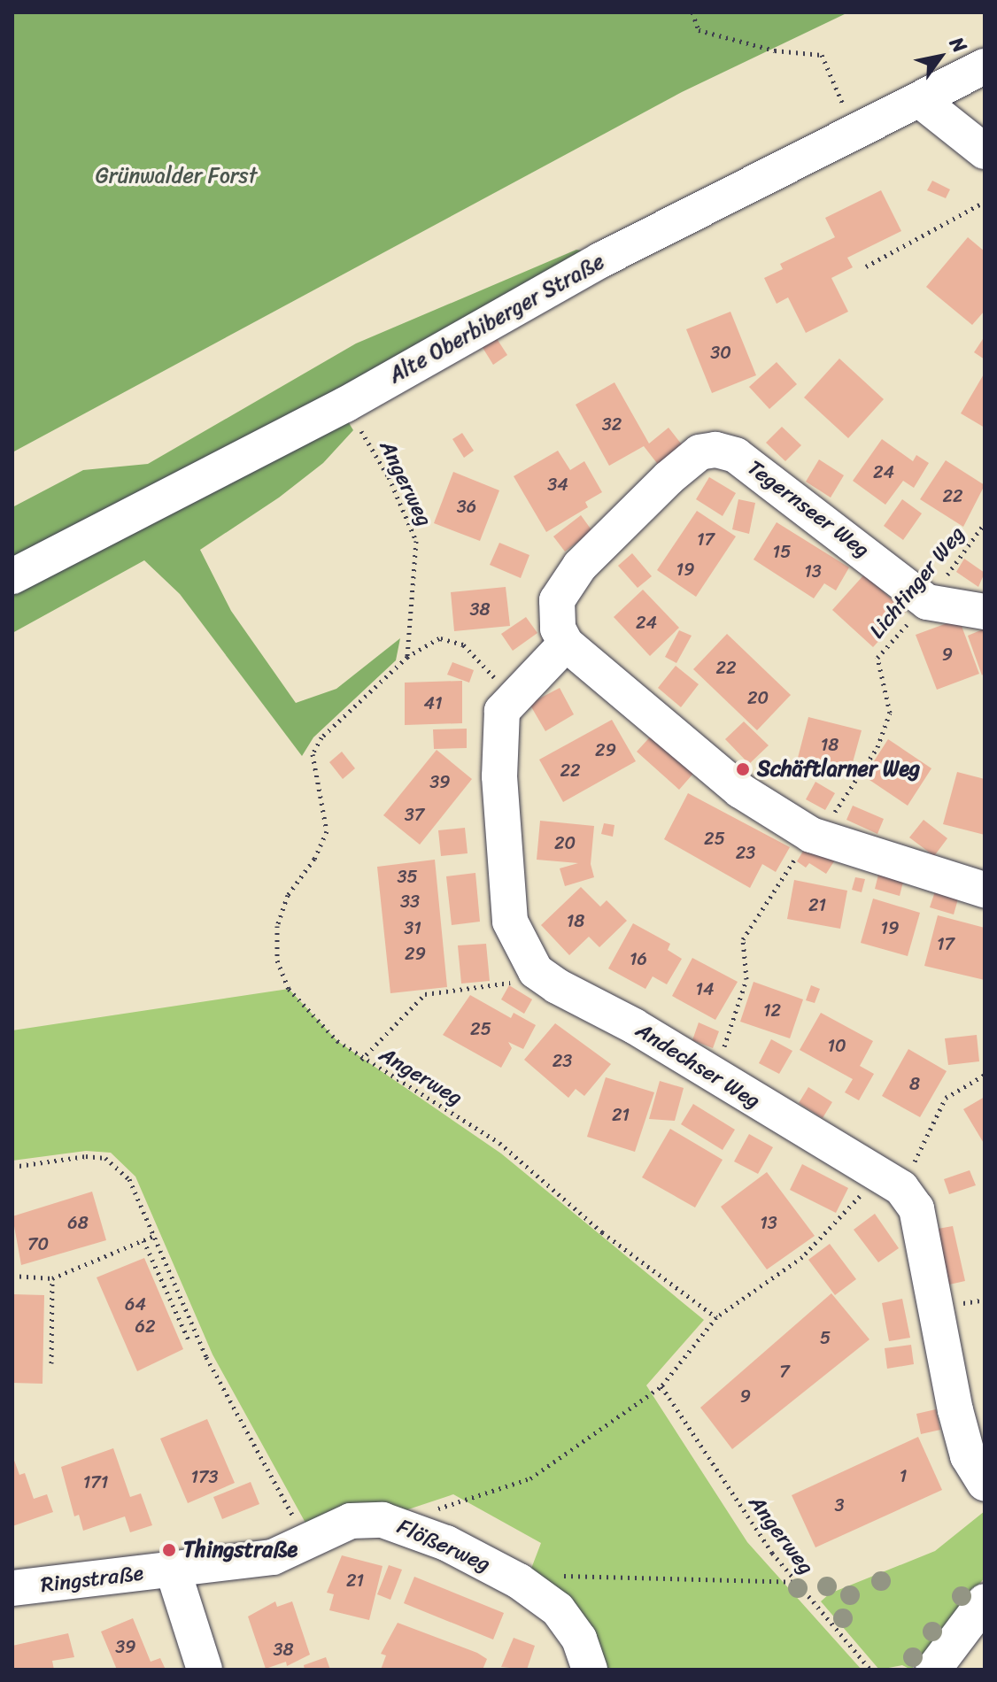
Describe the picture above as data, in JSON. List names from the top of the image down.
{
  "streets": {
    "street": [
      "Alte Oberbiberger Straße",
      "Tegernseer Weg",
      "Andechser Weg",
      "Flößerweg",
      "Ringstraße"
    ],
    "path": ["Angerweg", "Lichtinger Weg"]
  },
  "crossings": [
    ["Alte Oberbiberger Straße", "Angerweg"],
    ["Tegernseer Weg", "Lichtinger Weg"],
    ["Lichtinger Weg", "Andechser Weg"],
    ["Flößerweg", "Ringstraße"]
  ],
  "parks": ["Grünwalder Forst"],
  "places": ["Schäftlarner Weg", "Thingstraße"],
  "house_numbers": [
    "30",
    "32",
    "24",
    "34",
    "22",
    "36",
    "17",
    "15",
    "19",
    "13",
    "38",
    "24",
    "9",
    "22",
    "20",
    "41",
    "18",
    "29",
    "22",
    "39",
    "37",
    "25",
    "20",
    "23",
    "35",
    "33",
    "21",
    "18",
    "31",
    "19",
    "17",
    "29",
    "16",
    "14",
    "12",
    "25",
    "10",
    "23",
    "8",
    "21",
    "68",
    "13",
    "70",
    "64",
    "62",
    "5",
    "7",
    "9",
    "1",
    "173",
    "171",
    "3",
    "21",
    "39",
    "38"
  ],
  "north": "top right"
}
